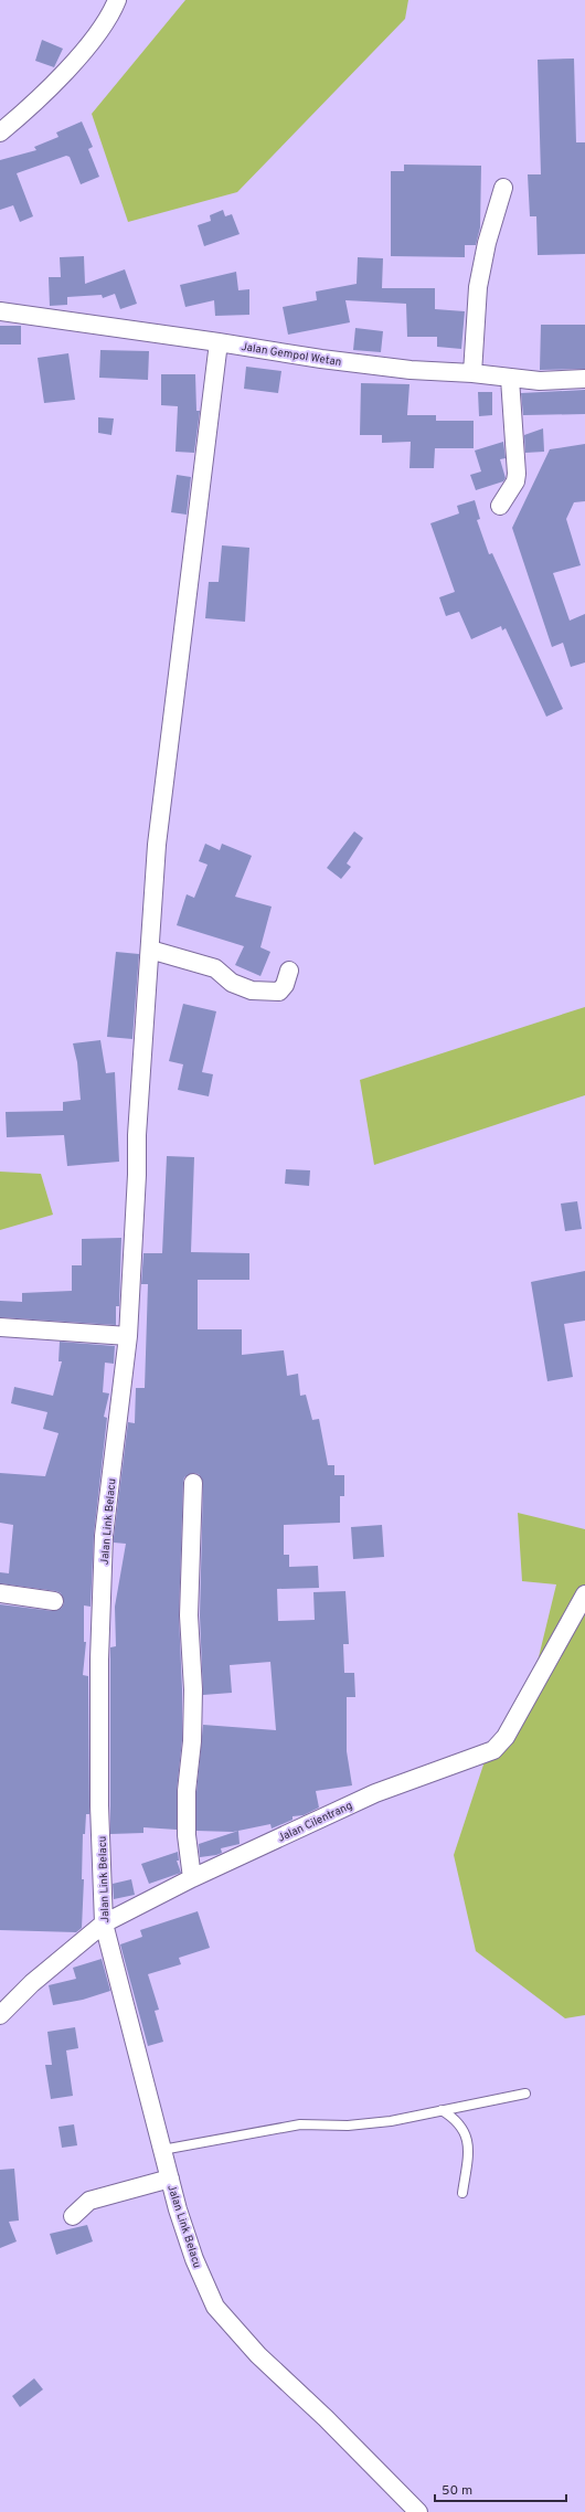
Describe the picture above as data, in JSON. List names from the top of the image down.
{
  "streets": {
    "street": ["Jalan Gempol Wetan", "Jalan Link Belacu", "Jalan Cilentrang"]
  },
  "crossings": [
    ["Jalan Gempol Wetan", "Jalan Link Belacu"],
    ["Jalan Link Belacu", "Jalan Cilentrang"]
  ],
  "scale_bar": "50 m"
}
